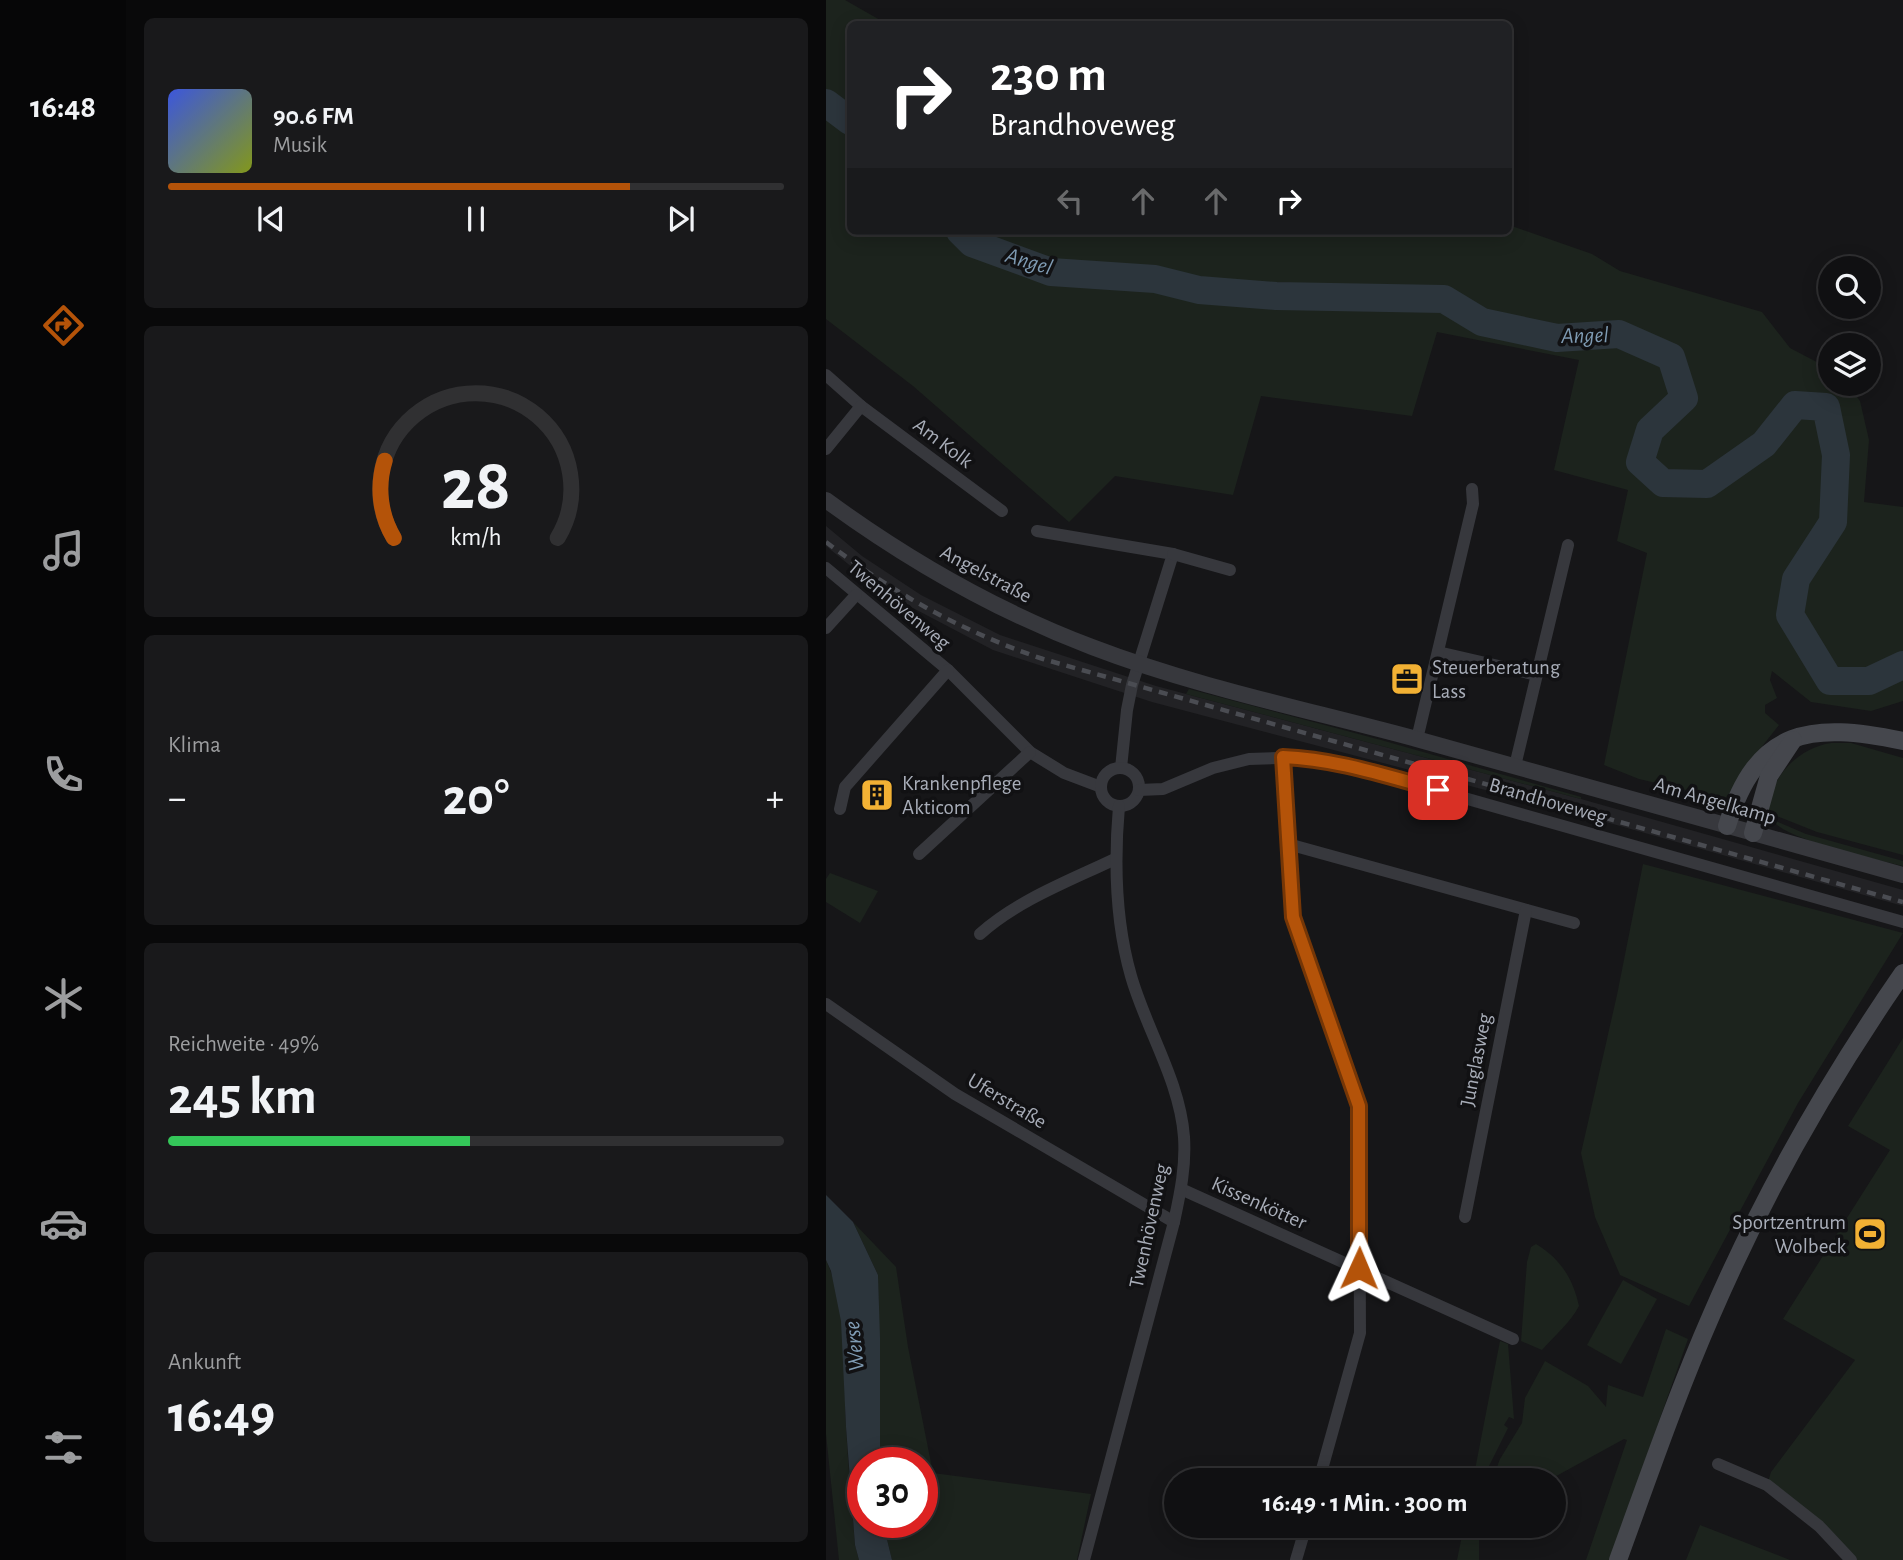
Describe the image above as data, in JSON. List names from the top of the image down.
{
  "streets": {
    "street": [
      "Am Kolk",
      "Angelstraße",
      "Twenhövenweg",
      "Brandhoveweg",
      "Am Angelkamp",
      "Junglasweg",
      "Uferstraße",
      "Kissenkötter"
    ]
  },
  "crossings": [
    ["Angelstraße", "Am Angelkamp"],
    ["Twenhövenweg", "Brandhoveweg"],
    ["Twenhövenweg", "Uferstraße"],
    ["Twenhövenweg", "Kissenkötter"]
  ],
  "water": ["Angel", "Werse"],
  "places": {
    "office": ["Steuerberatung Lass"],
    "building": ["Krankenpflege Akticom"],
    "sports": ["Sportzentrum Wolbeck"]
  },
  "page": {
    "tabs": "16:48",
    "turn": ["230 m", "Brandhoveweg"],
    "song": ["90.6 FM", "Musik"],
    "tile": [
      "Klima",
      ["Reichweite · 49%", "245 km"],
      ["Ankunft", "16:49"]
    ],
    "heat": ["−", "20°", "+"],
    "limit": "30",
    "trip": "16:49 · 1 Min. · 300 m",
    "gauge": ["28", "km/h"]
  }
}
